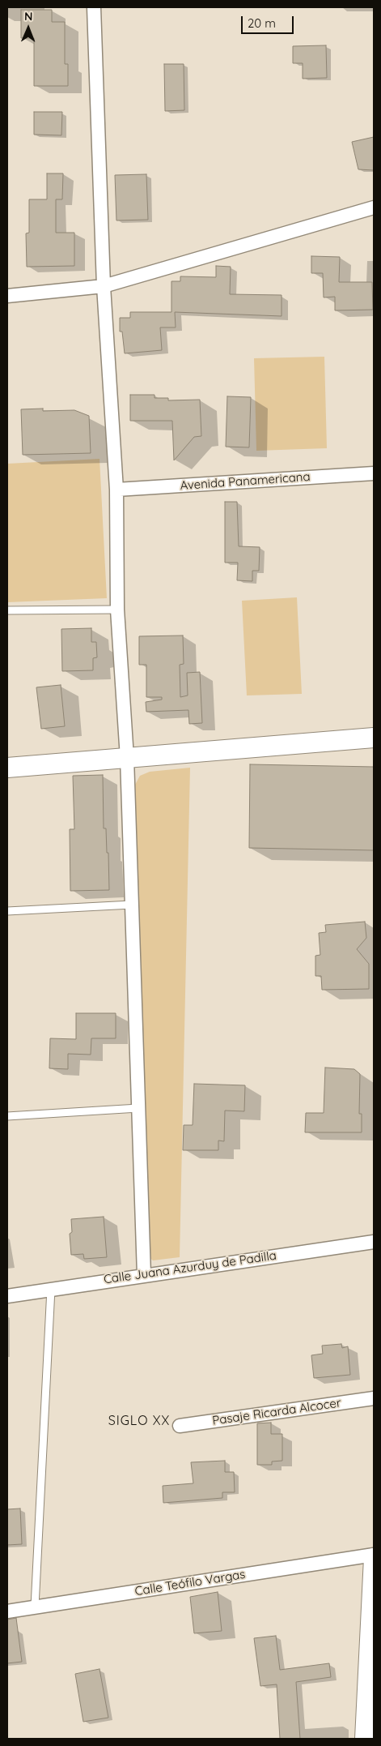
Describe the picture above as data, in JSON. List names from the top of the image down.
{
  "streets": {
    "street": [
      "Avenida Panamericana",
      "Calle Juana Azurduy de Padilla",
      "Pasaje Ricarda Alcocer",
      "Calle Teófilo Vargas"
    ]
  },
  "districts": ["SIGLO XX"],
  "scale_bar": "20 m",
  "north": "top"
}
